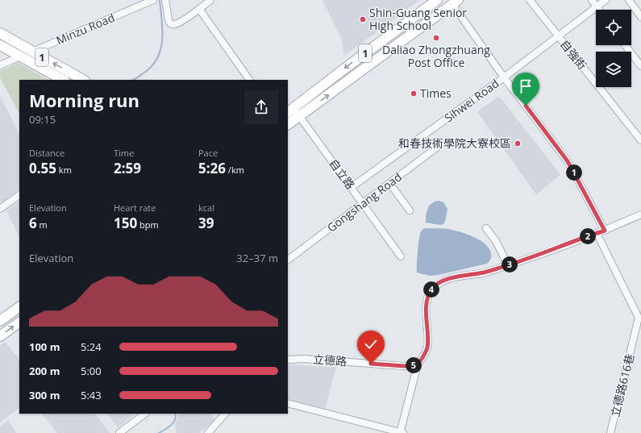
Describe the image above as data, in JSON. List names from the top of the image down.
{
  "streets": {
    "main road": ["1"],
    "street": [
      "Minzu Road",
      "自強街",
      "Sihwei Road",
      "自立路",
      "Gongshang Road",
      "立德路",
      "立德路616巷"
    ]
  },
  "crossings": [
    ["Minzu Road", "1"],
    ["1", "自立路"],
    ["自強街", "Sihwei Road"],
    ["Sihwei Road", "自立路"],
    ["自立路", "Gongshang Road"]
  ],
  "places": [
    "Shin-Guang Senior High School",
    "Daliao Zhongzhuang Post Office",
    "Times",
    "和春技術學院大寮校區"
  ],
  "page": {
    "heading": ["Morning run", "09:15"],
    "stats": [
      ["Distance", "0.55 km"],
      ["Time", "2:59"],
      ["Pace", "5:26 /km"],
      ["Elevation", "6 m"],
      ["Heart rate", "150 bpm"],
      ["kcal", "39"]
    ],
    "pins": [
      "1",
      "2",
      "3",
      "4",
      "5"
    ],
    "chart": ["Elevation", "32–37 m"],
    "list": [
      {
        "name": "100 m",
        "note": "5:24"
      },
      {
        "name": "200 m",
        "note": "5:00"
      },
      {
        "name": "300 m",
        "note": "5:43"
      }
    ]
  }
}
